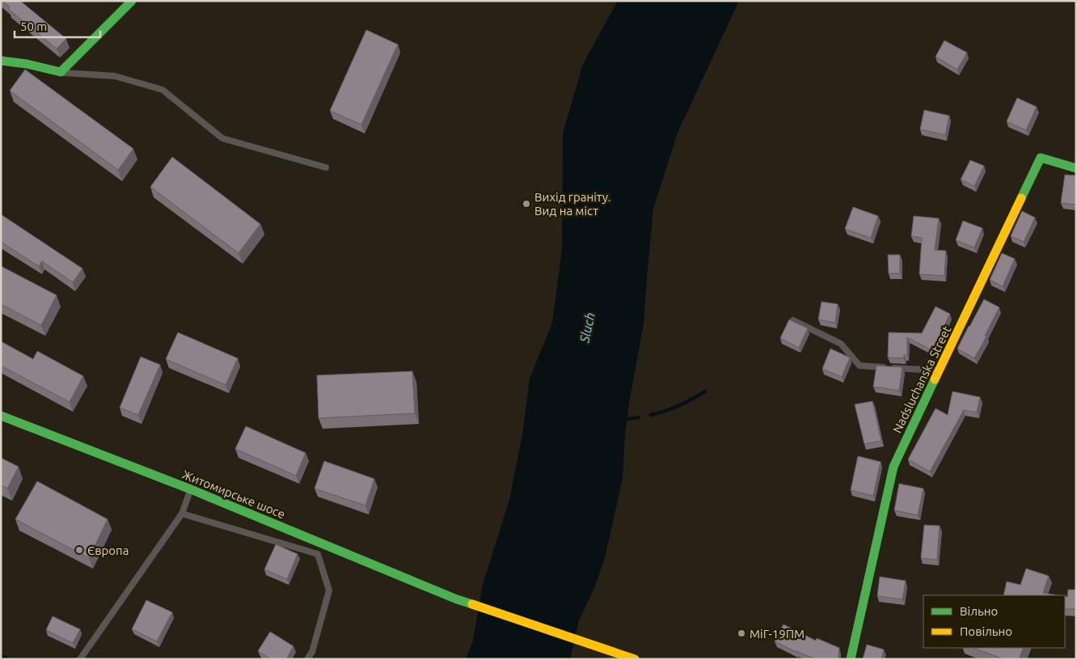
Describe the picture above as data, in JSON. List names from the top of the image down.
{
  "streets": {
    "street": ["Nadsluchanska Street", "Житомирське шосе"]
  },
  "water": ["Sluch"],
  "places": ["Вихід граніту. Вид на міст", "Європа", "МіГ-19ПМ"],
  "legend": ["Вільно", "Повільно"],
  "scale_bar": "50 m"
}
